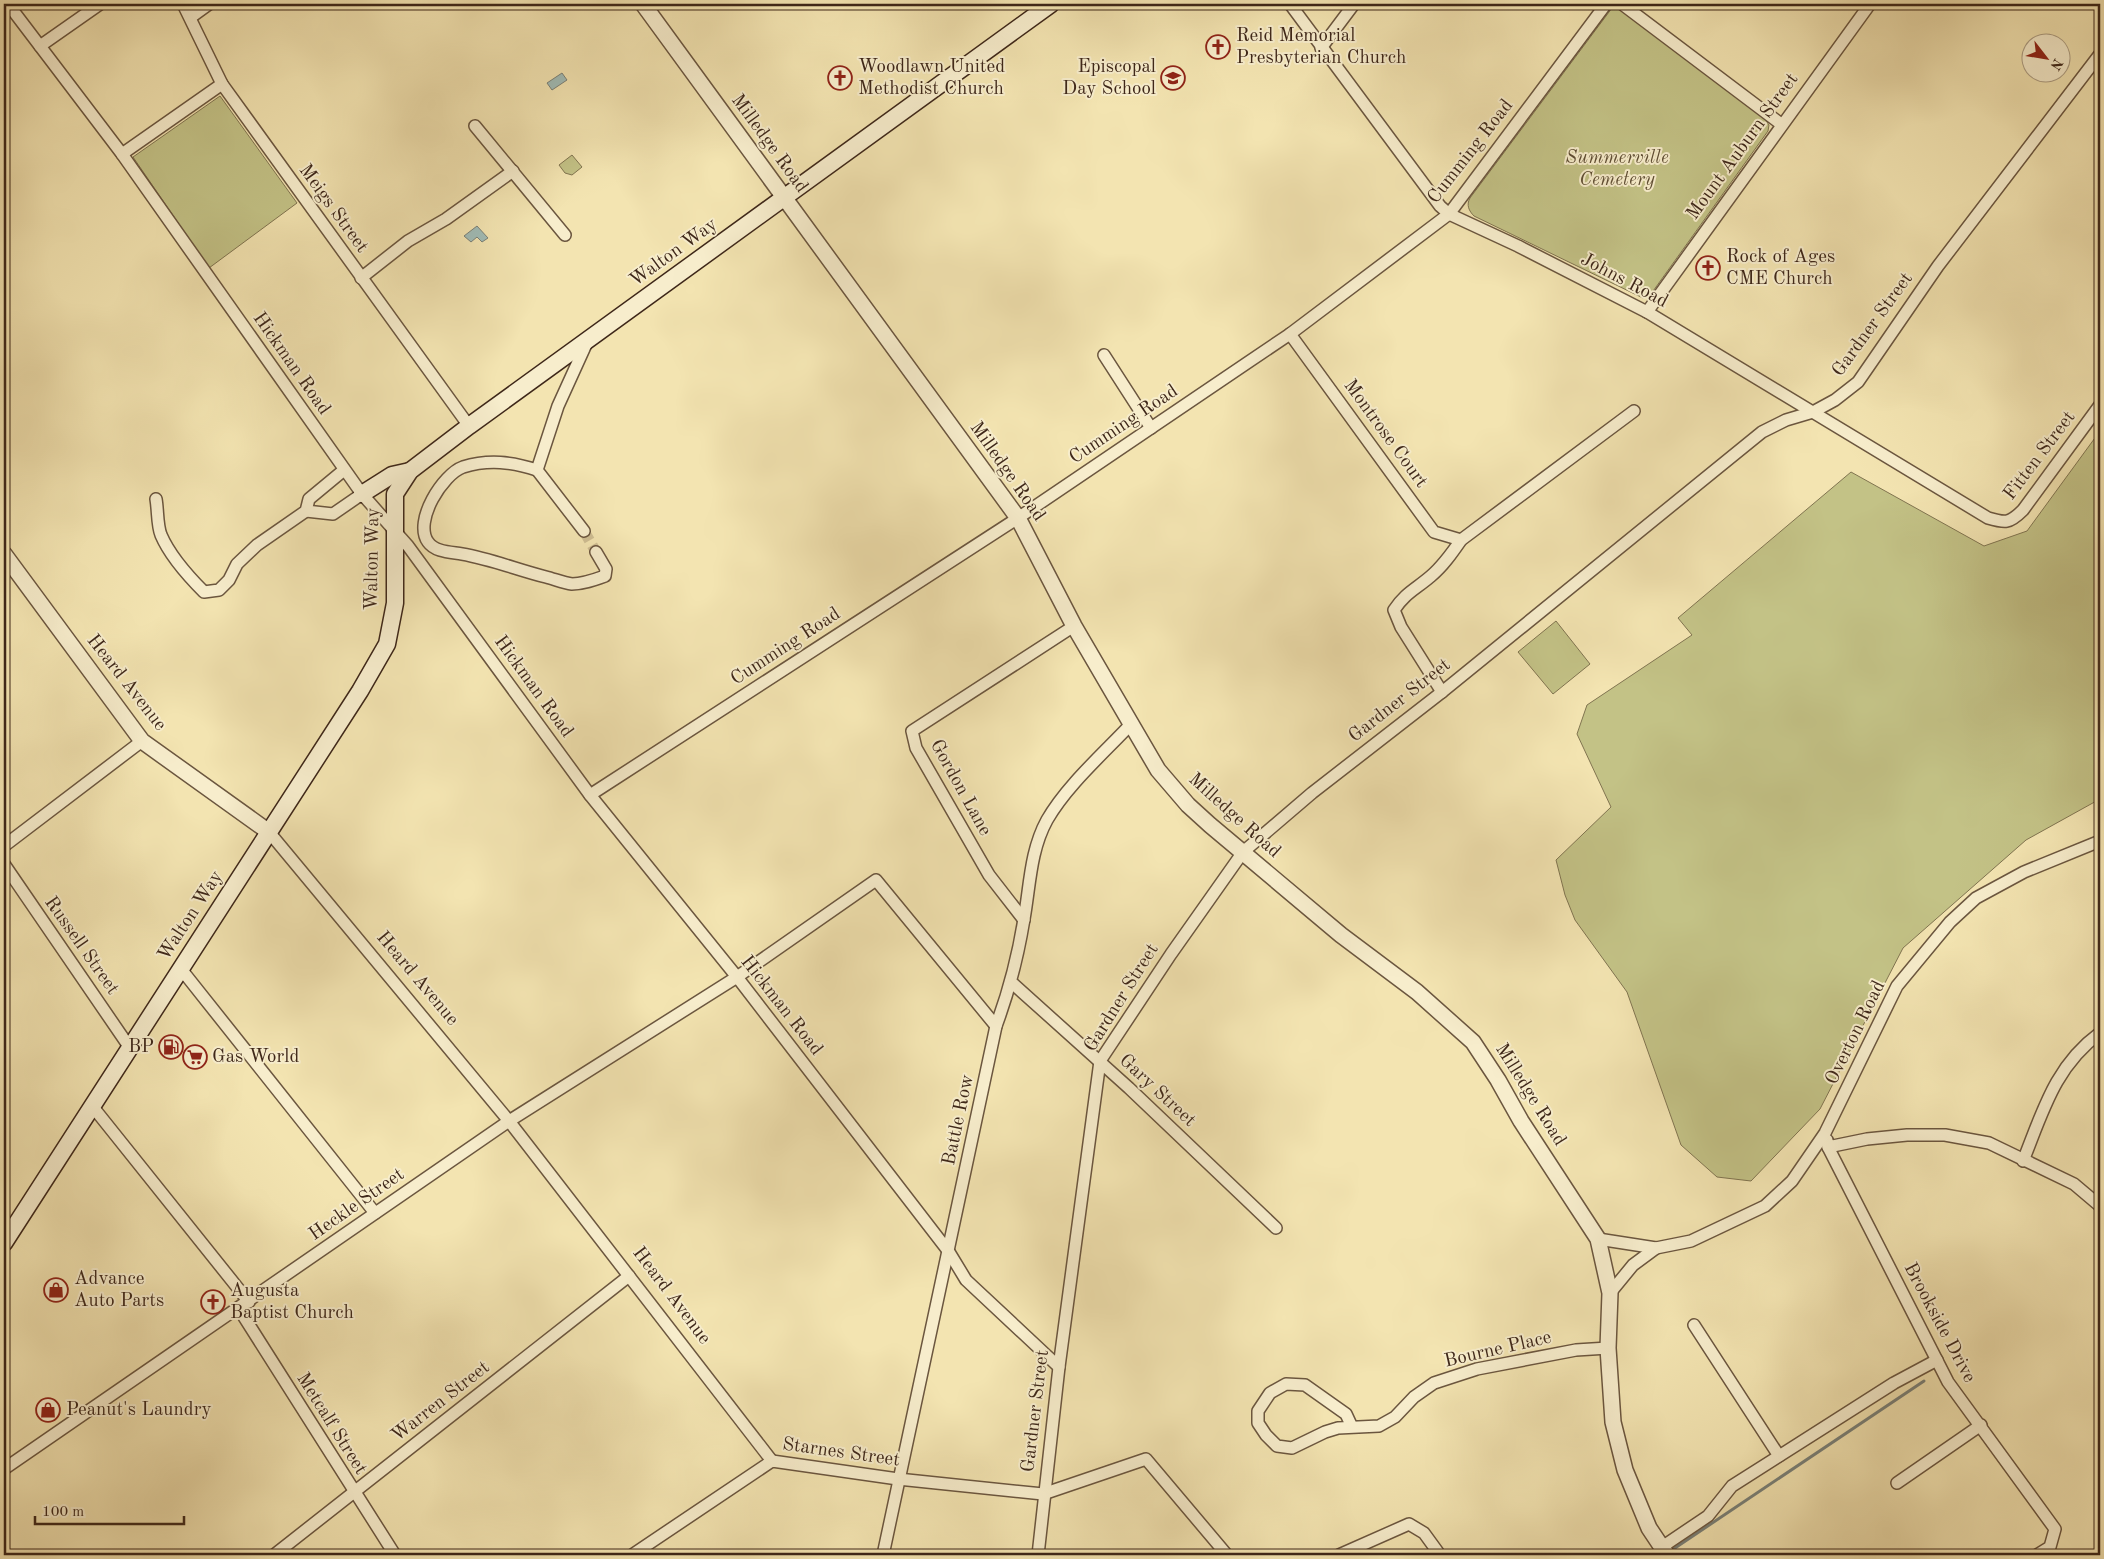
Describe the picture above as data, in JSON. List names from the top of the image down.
{
  "streets": {
    "main road": ["Walton Way"],
    "street": [
      "Milledge Road",
      "Mount Auburn Street",
      "Cumming Road",
      "Meigs Street",
      "Johns Road",
      "Gardner Street",
      "Hickman Road",
      "Montrose Court",
      "Fitten Street",
      "Heard Avenue",
      "Gordon Lane",
      "Russell Street",
      "Overton Road",
      "Gary Street",
      "Battle Row",
      "Heckle Street",
      "Brookside Drive",
      "Bourne Place",
      "Warren Street",
      "Metcalf Street",
      "Starnes Street"
    ]
  },
  "crossings": [
    ["Milledge Road", "Cumming Road"],
    ["Milledge Road", "Walton Way"],
    ["Milledge Road", "Gardner Street"],
    ["Milledge Road", "Gordon Lane"],
    ["Milledge Road", "Overton Road"],
    ["Milledge Road", "Battle Row"],
    ["Milledge Road", "Bourne Place"],
    ["Mount Auburn Street", "Johns Road"],
    ["Cumming Road", "Johns Road"],
    ["Cumming Road", "Hickman Road"],
    ["Cumming Road", "Montrose Court"],
    ["Meigs Street", "Walton Way"],
    ["Walton Way", "Hickman Road"],
    ["Walton Way", "Heard Avenue"],
    ["Walton Way", "Russell Street"],
    ["Johns Road", "Gardner Street"],
    ["Johns Road", "Fitten Street"],
    ["Gardner Street", "Hickman Road"],
    ["Gardner Street", "Gary Street"],
    ["Gardner Street", "Starnes Street"],
    ["Hickman Road", "Battle Row"],
    ["Hickman Road", "Heckle Street"],
    ["Heard Avenue", "Heckle Street"],
    ["Heard Avenue", "Warren Street"],
    ["Heard Avenue", "Starnes Street"],
    ["Gordon Lane", "Battle Row"],
    ["Overton Road", "Brookside Drive"],
    ["Gary Street", "Battle Row"],
    ["Battle Row", "Starnes Street"],
    ["Heckle Street", "Metcalf Street"],
    ["Warren Street", "Metcalf Street"]
  ],
  "parks": ["Summerville Cemetery"],
  "places": {
    "church": [
      "Reid Memorial Presbyterian Church",
      "Woodlawn United Methodist Church",
      "Rock of Ages CME Church",
      "Augusta Baptist Church"
    ],
    "school or university": ["Episcopal Day School"],
    "fuel station": ["BP"],
    "supermarket": ["Gas World"],
    "shop": ["Advance Auto Parts", "Peanut's Laundry"]
  },
  "scale_bar": "100 m",
  "north": "bottom right"
}
